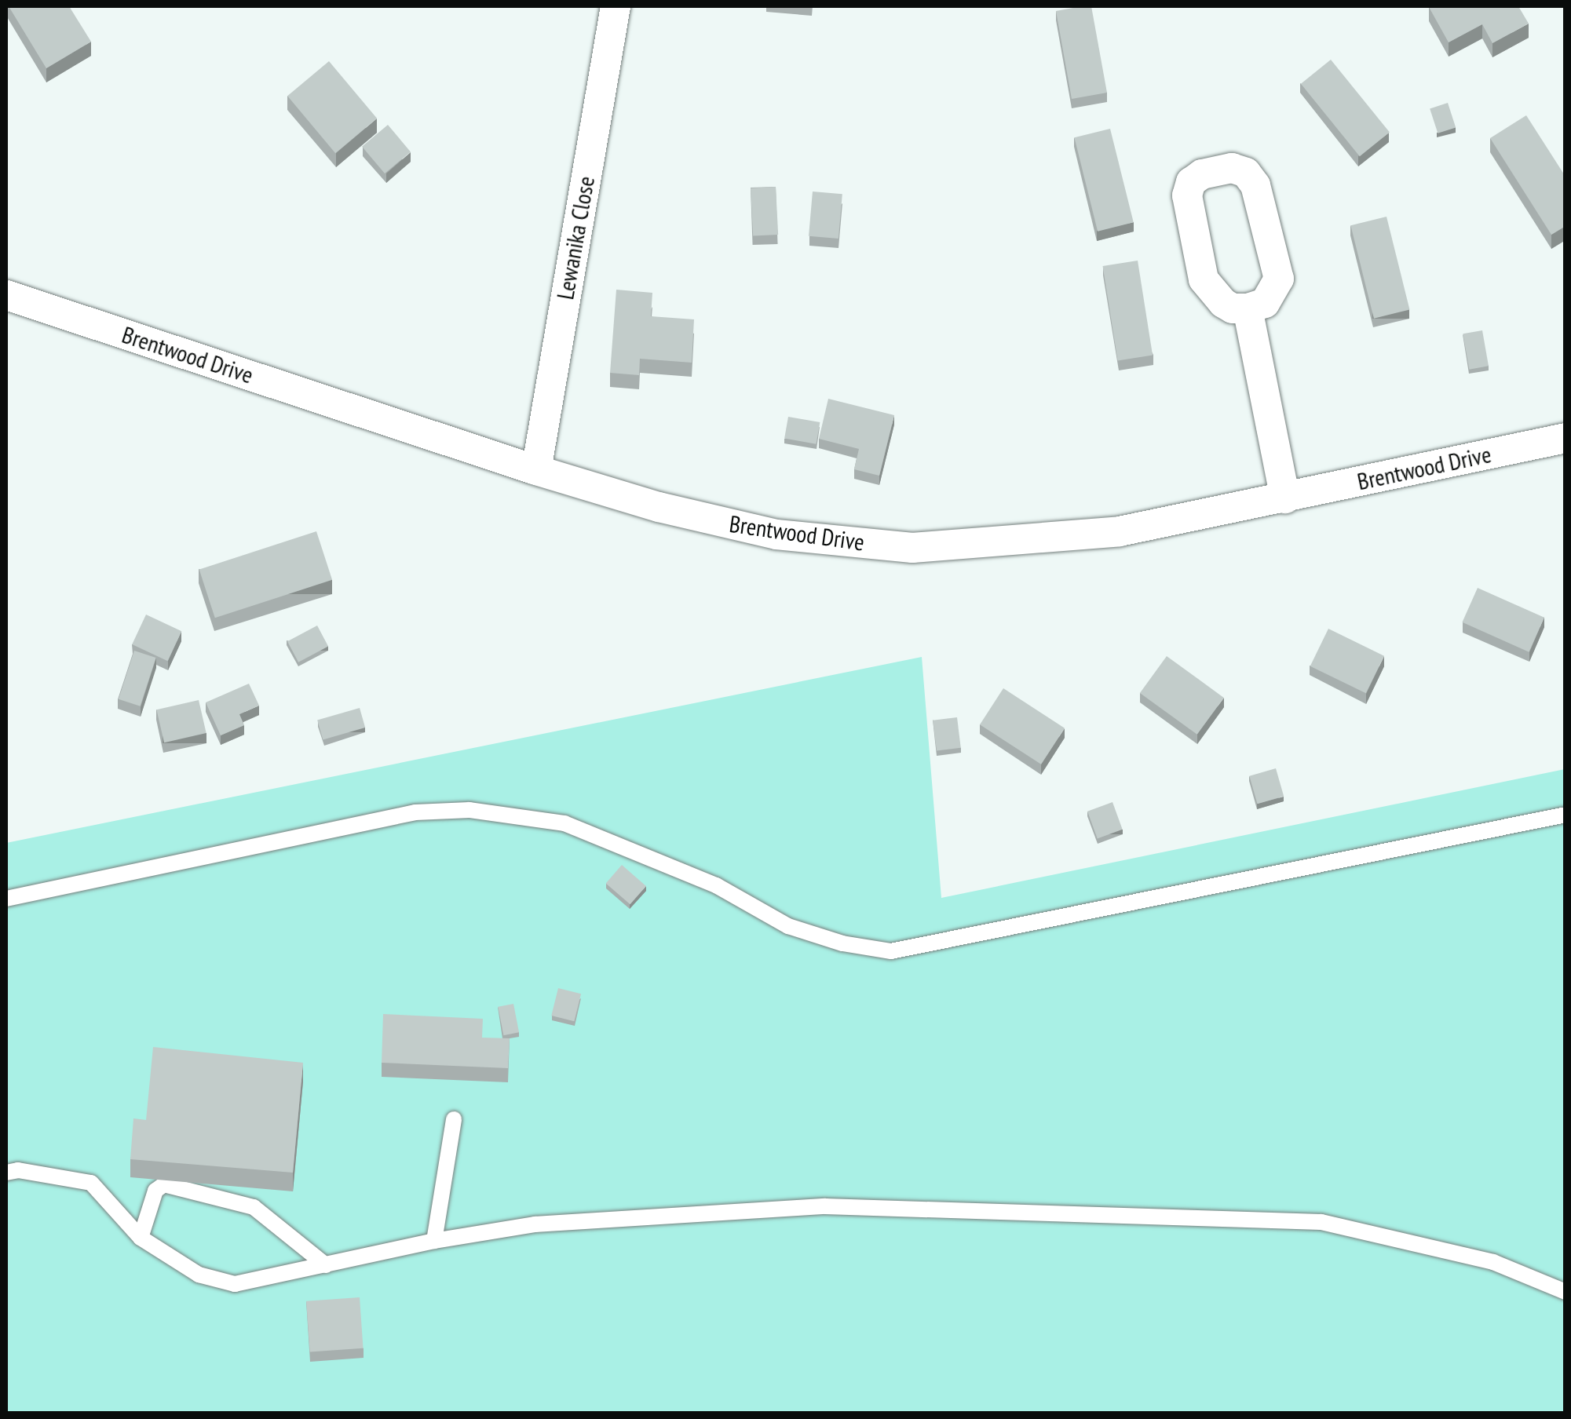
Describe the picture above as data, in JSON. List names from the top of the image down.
{
  "streets": {
    "street": ["Lewanika Close", "Brentwood Drive"]
  },
  "crossings": [
    ["Lewanika Close", "Brentwood Drive"]
  ]
}
